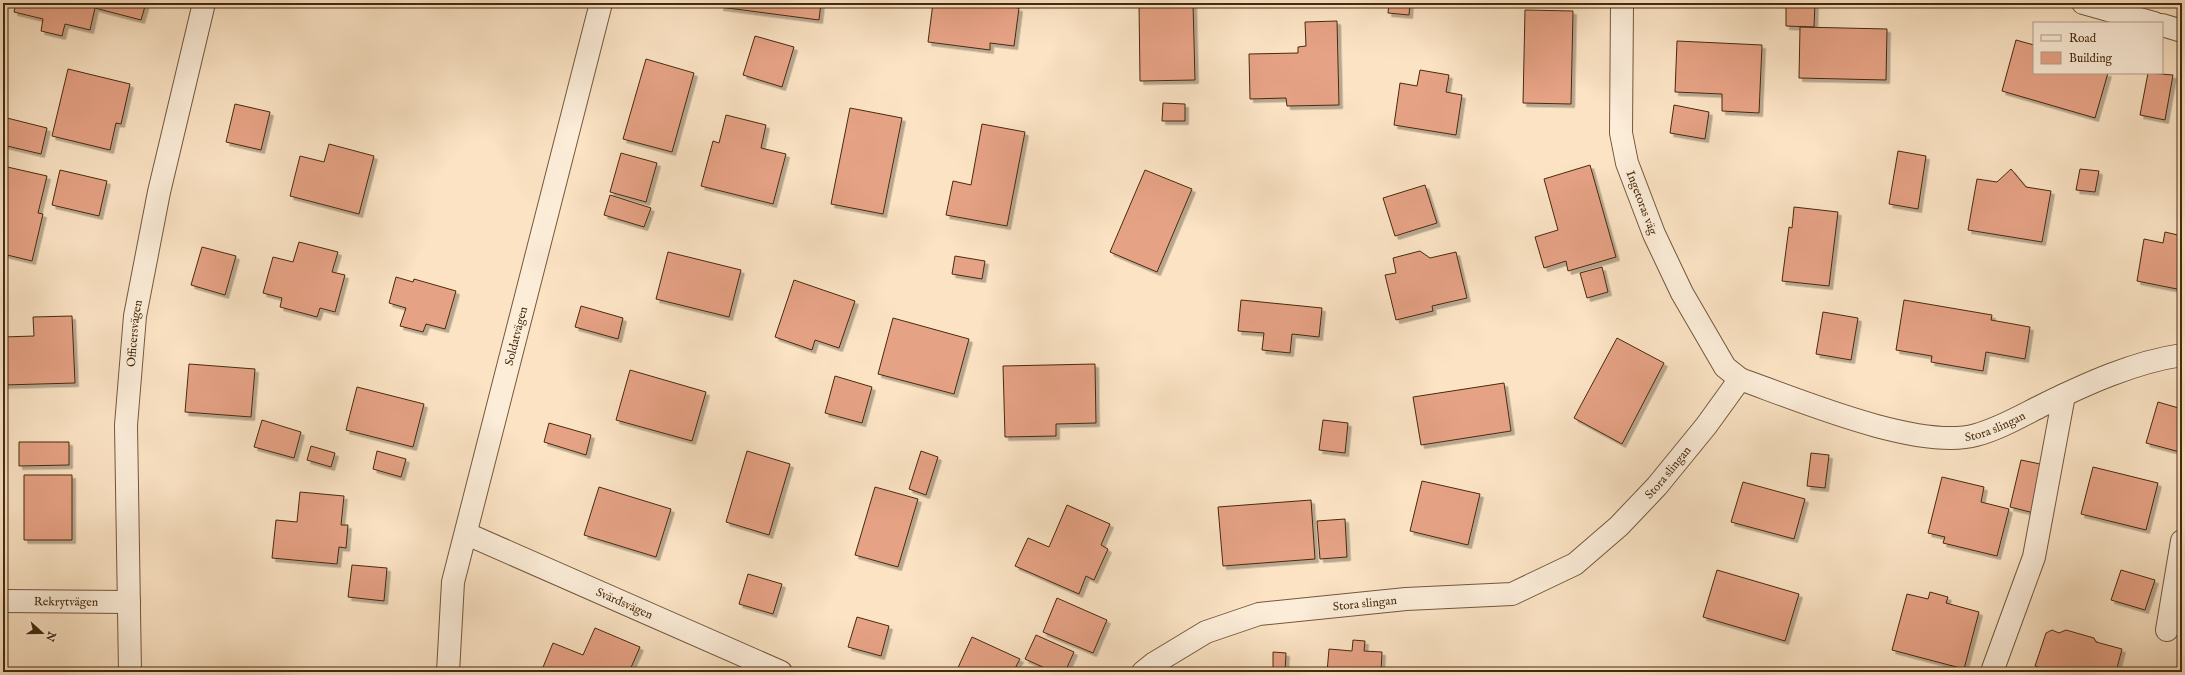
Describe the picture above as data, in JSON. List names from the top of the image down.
{
  "streets": {
    "street": [
      "Ingetoras väg",
      "Officersvägen",
      "Soldatvägen",
      "Stora slingan",
      "Rekrytvägen",
      "Svärdsvägen"
    ]
  },
  "crossings": [
    ["Ingetoras väg", "Stora slingan"],
    ["Officersvägen", "Rekrytvägen"],
    ["Soldatvägen", "Svärdsvägen"]
  ],
  "legend": ["Road", "Building"],
  "north": "right"
}
